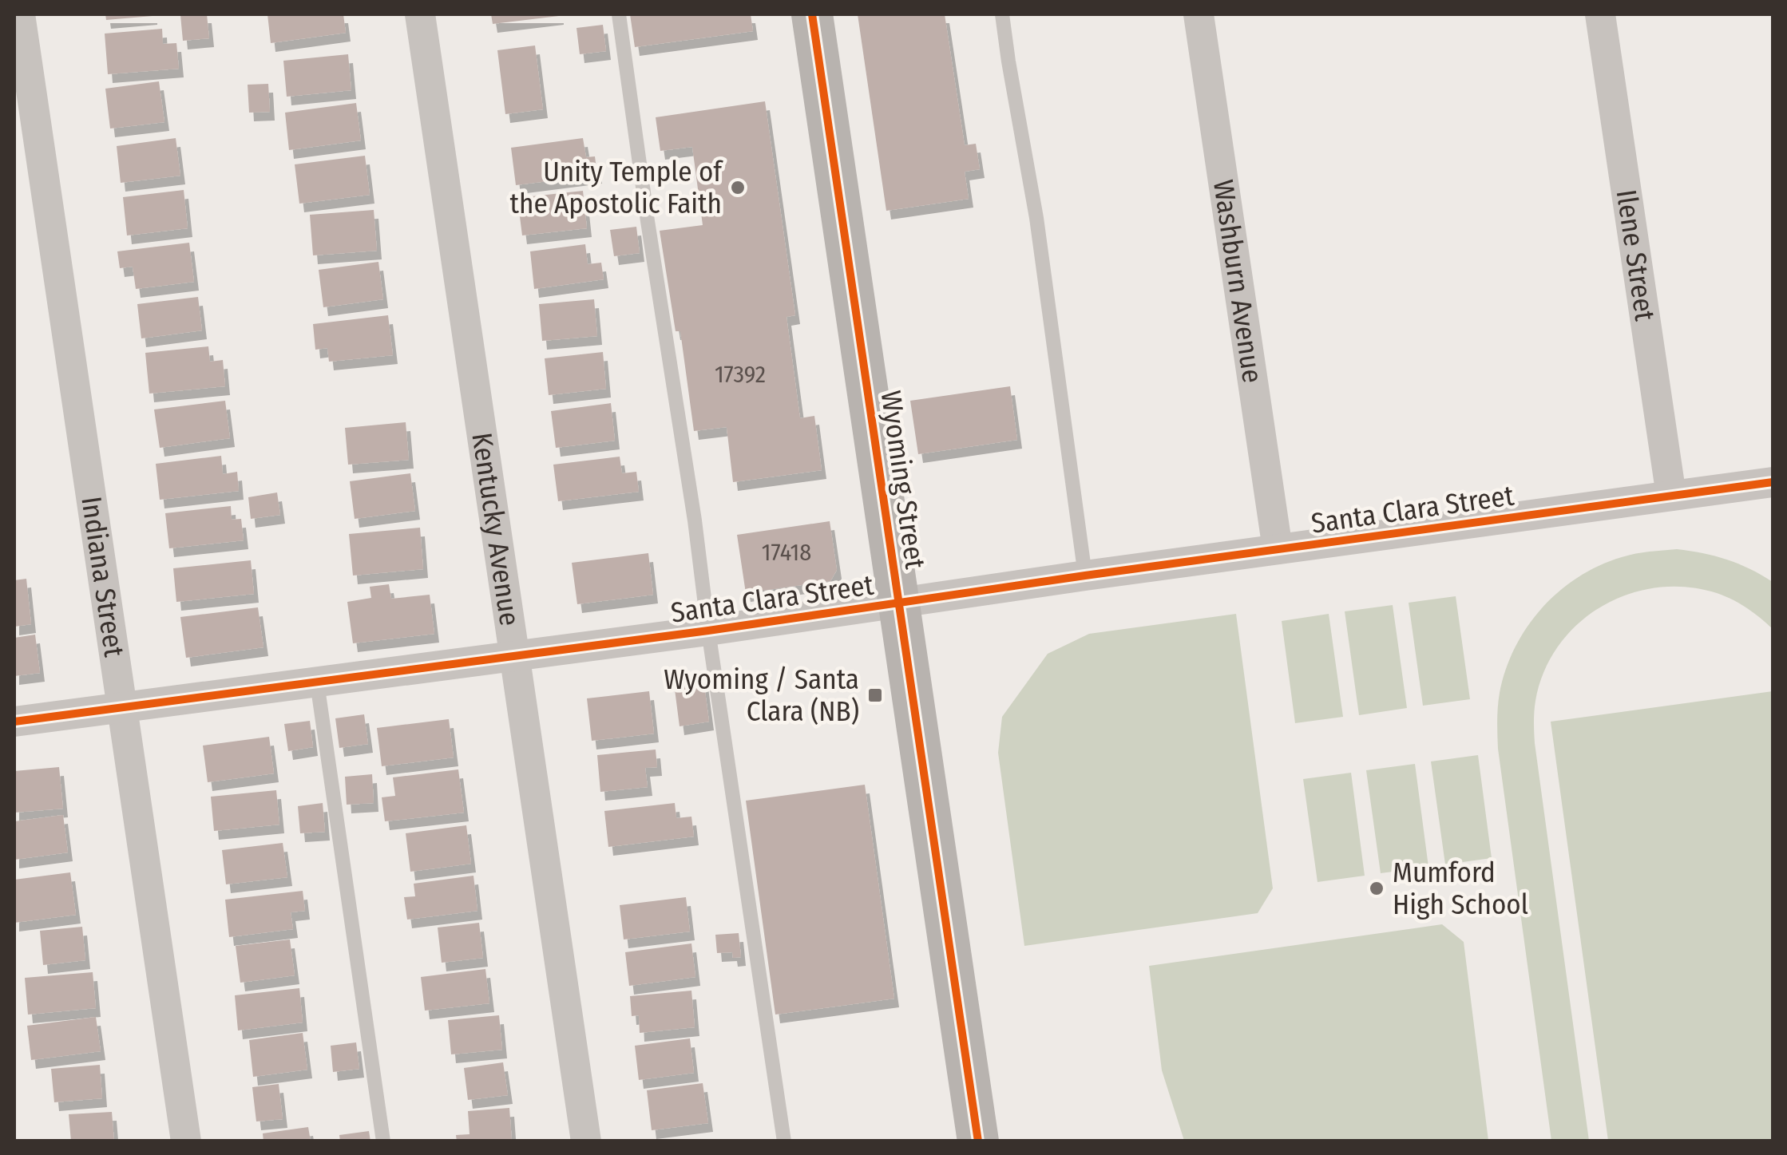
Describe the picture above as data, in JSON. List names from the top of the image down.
{
  "streets": {
    "street": [
      "Ilene Street",
      "Washburn Avenue",
      "Wyoming Street",
      "Santa Clara Street",
      "Kentucky Avenue",
      "Indiana Street"
    ]
  },
  "crossings": [
    ["Ilene Street", "Santa Clara Street"],
    ["Washburn Avenue", "Santa Clara Street"],
    ["Wyoming Street", "Santa Clara Street"],
    ["Santa Clara Street", "Kentucky Avenue"],
    ["Santa Clara Street", "Indiana Street"]
  ],
  "places": {
    "other": ["Unity Temple of the Apostolic Faith", "Mumford High School"],
    "transit": ["Wyoming / Santa Clara (NB)"]
  },
  "house_numbers": ["17392", "17418"]
}
